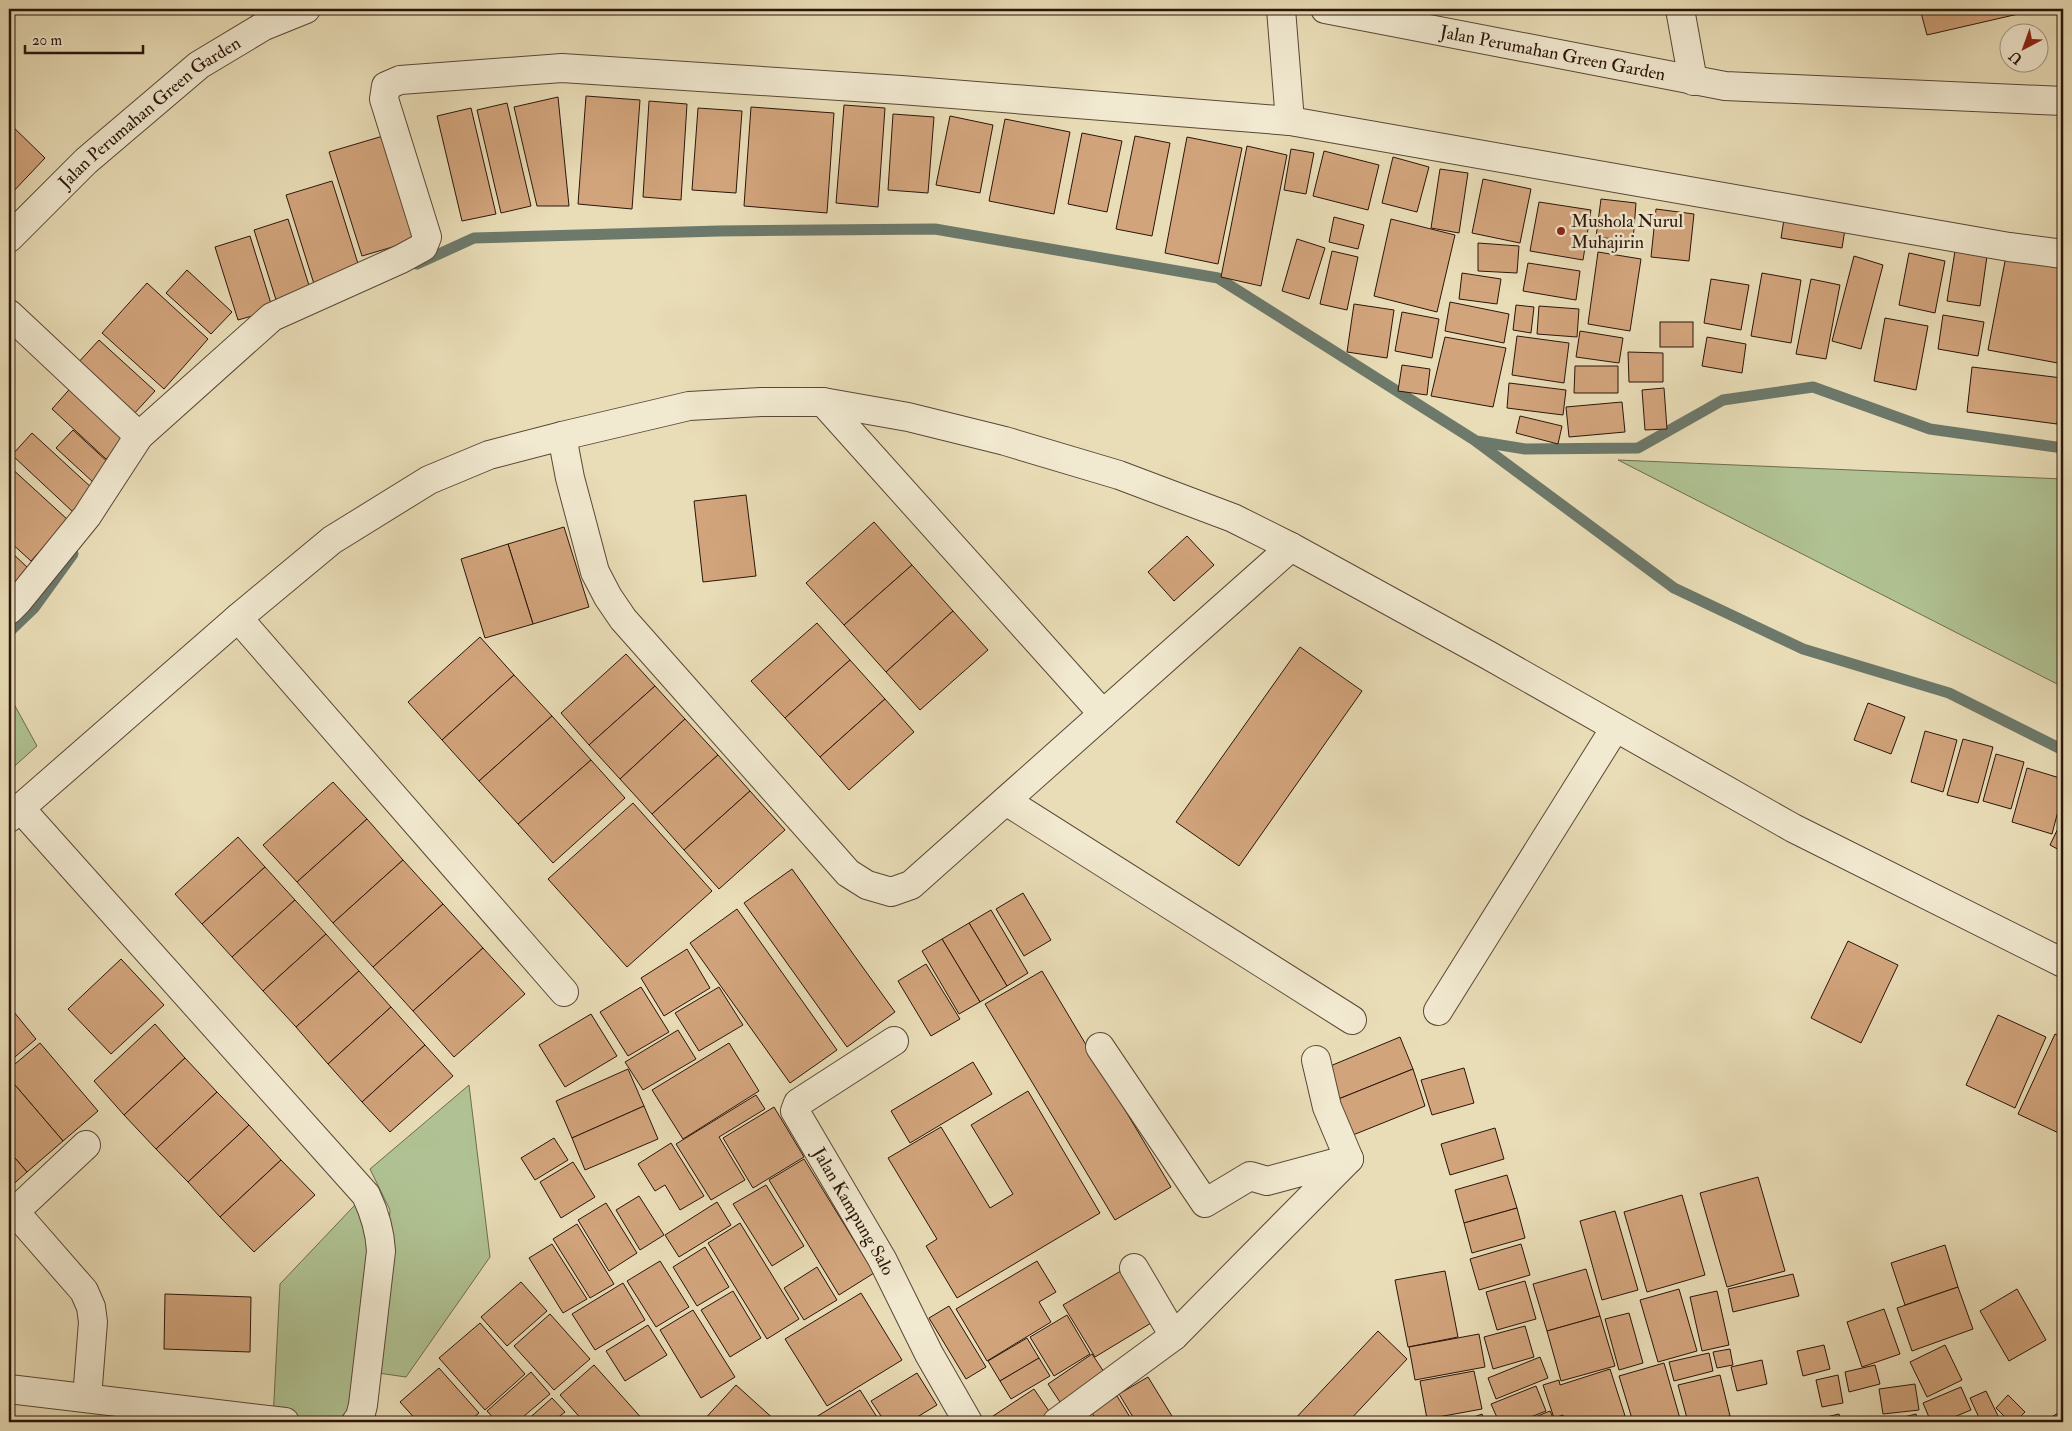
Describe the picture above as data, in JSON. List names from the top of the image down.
{
  "streets": {
    "street": ["Jalan Perumahan Green Garden", "Jalan Kampung Salo"]
  },
  "places": ["Mushola Nurul Muhajirin"],
  "scale_bar": "20 m",
  "north": "bottom left"
}
